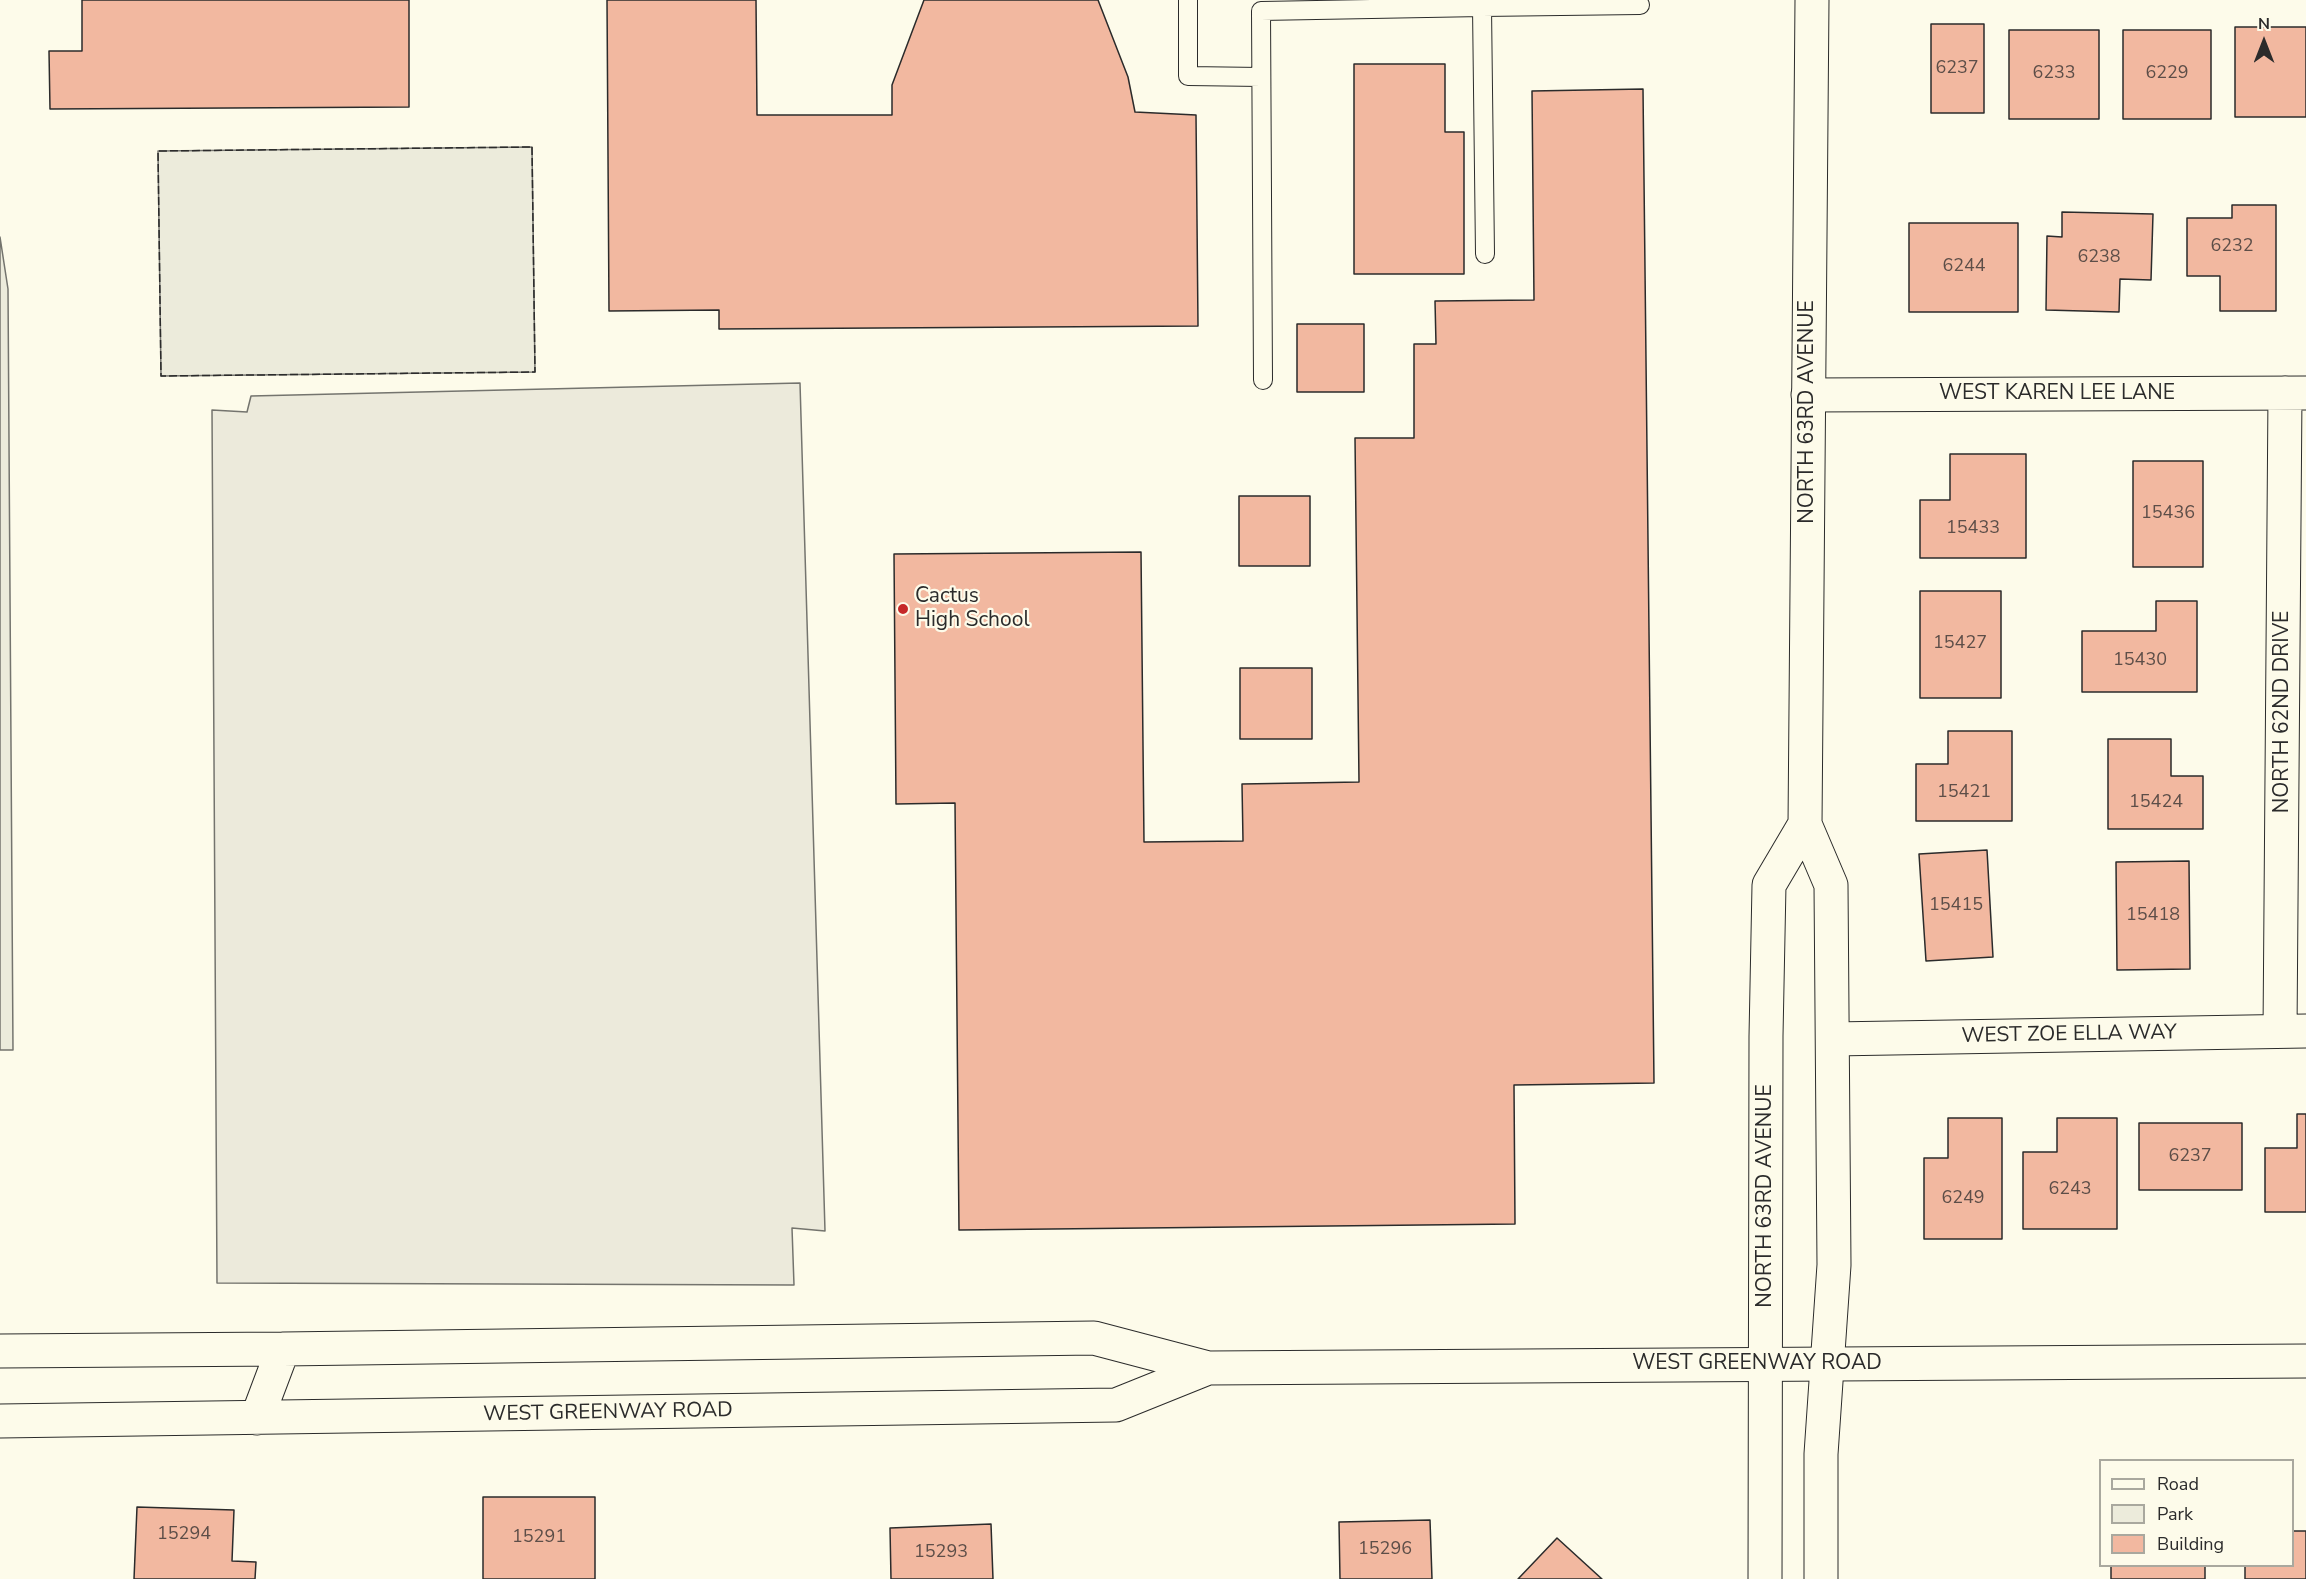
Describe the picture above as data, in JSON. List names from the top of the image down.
{
  "streets": {
    "street": [
      "WEST KAREN LEE LANE",
      "NORTH 63RD AVENUE",
      "NORTH 62ND DRIVE",
      "WEST ZOE ELLA WAY",
      "WEST GREENWAY ROAD"
    ]
  },
  "crossings": [
    ["WEST KAREN LEE LANE", "NORTH 63RD AVENUE"],
    ["WEST KAREN LEE LANE", "NORTH 62ND DRIVE"],
    ["NORTH 63RD AVENUE", "WEST ZOE ELLA WAY"],
    ["NORTH 63RD AVENUE", "WEST GREENWAY ROAD"],
    ["NORTH 62ND DRIVE", "WEST ZOE ELLA WAY"]
  ],
  "places": ["Cactus High School"],
  "house_numbers": [
    "6237",
    "6233",
    "6229",
    "6232",
    "6238",
    "6244",
    "15436",
    "15433",
    "15427",
    "15430",
    "15421",
    "15424",
    "15415",
    "15418",
    "6237",
    "6243",
    "6249",
    "15294",
    "15291",
    "15296",
    "15293"
  ],
  "legend": ["Road", "Park", "Building"],
  "north": "top"
}
